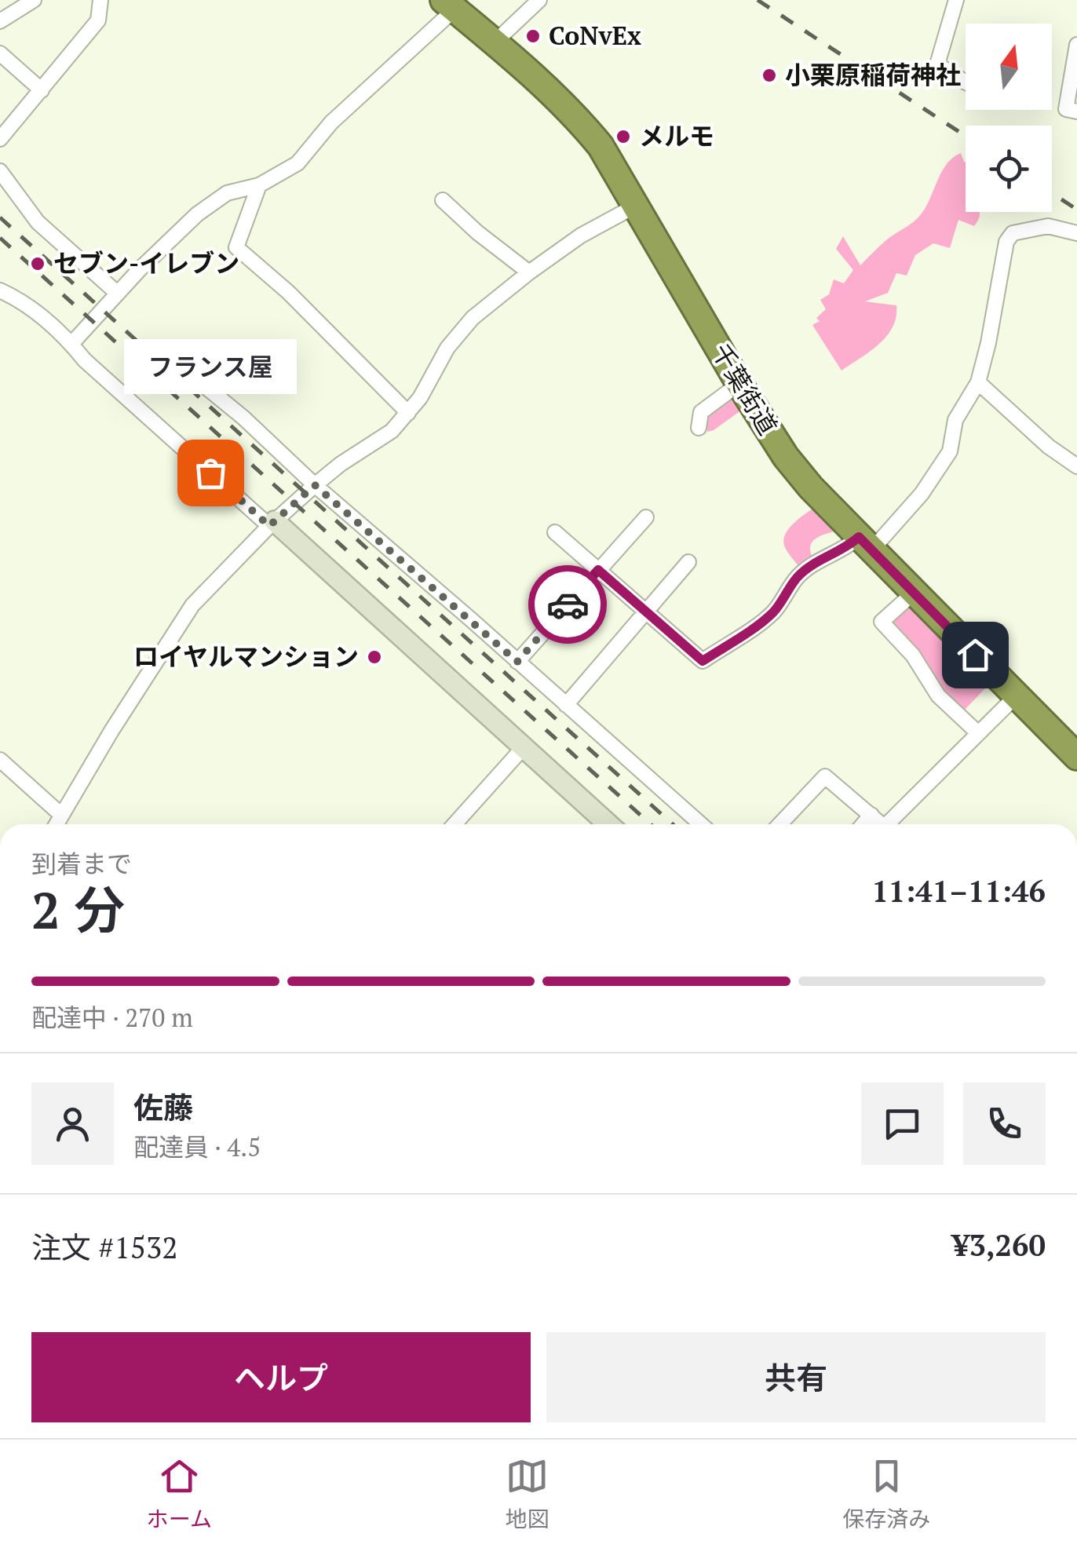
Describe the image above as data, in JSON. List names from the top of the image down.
{
  "streets": {
    "highway": ["千葉街道"]
  },
  "places": [
    "CoNvEx",
    "小栗原稲荷神社",
    "メルモ",
    "セブン-イレブン",
    "フランス屋",
    "ロイヤルマンション"
  ],
  "north": "top",
  "page": {
    "bubble": "フランス屋",
    "heading": ["2 分", "到着まで", "11:41–11:46"],
    "panel": [
      "佐藤",
      "配達員 · 4.5",
      "注文 #1532",
      "¥3,260"
    ],
    "bar": "配達中 · 270 m",
    "buttons": ["ヘルプ", "共有"],
    "tabs": ["ホーム", "地図", "保存済み"]
  }
}
